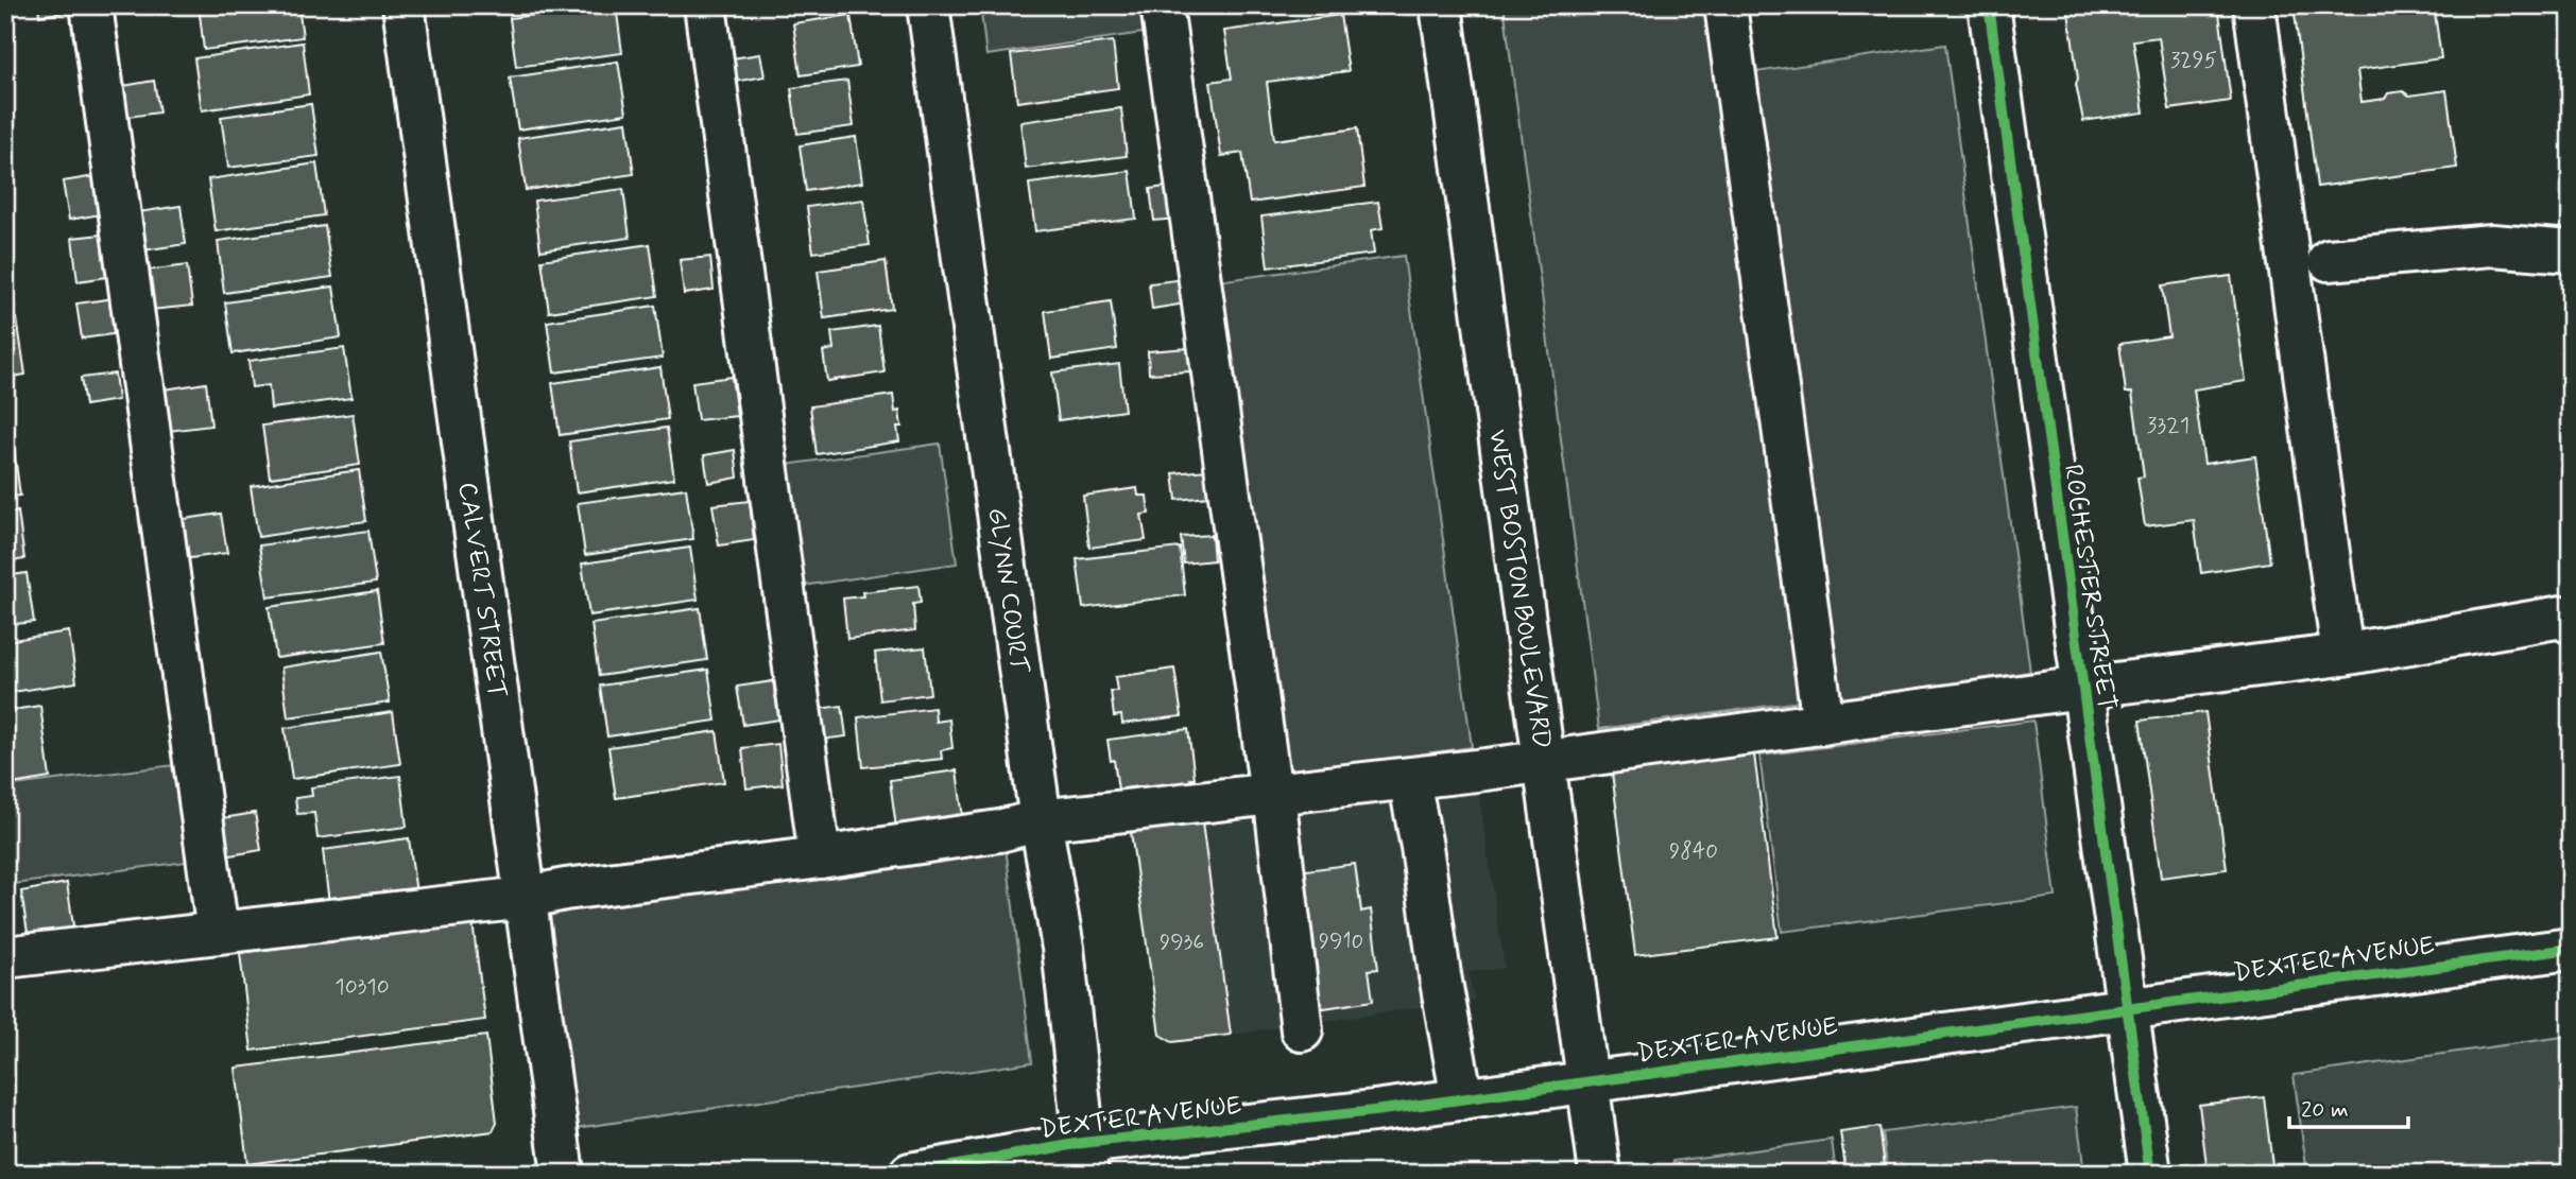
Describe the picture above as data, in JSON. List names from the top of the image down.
{
  "streets": {
    "street": [
      "ROCHESTER STREET",
      "WEST BOSTON BOULEVARD",
      "CALVERT STREET",
      "GLYNN COURT",
      "DEXTER AVENUE"
    ]
  },
  "crossings": [
    ["ROCHESTER STREET", "DEXTER AVENUE"],
    ["WEST BOSTON BOULEVARD", "DEXTER AVENUE"],
    ["GLYNN COURT", "DEXTER AVENUE"]
  ],
  "house_numbers": [
    "3295",
    "3321",
    "9840",
    "9910",
    "9936",
    "10310"
  ],
  "scale_bar": "20 m"
}
